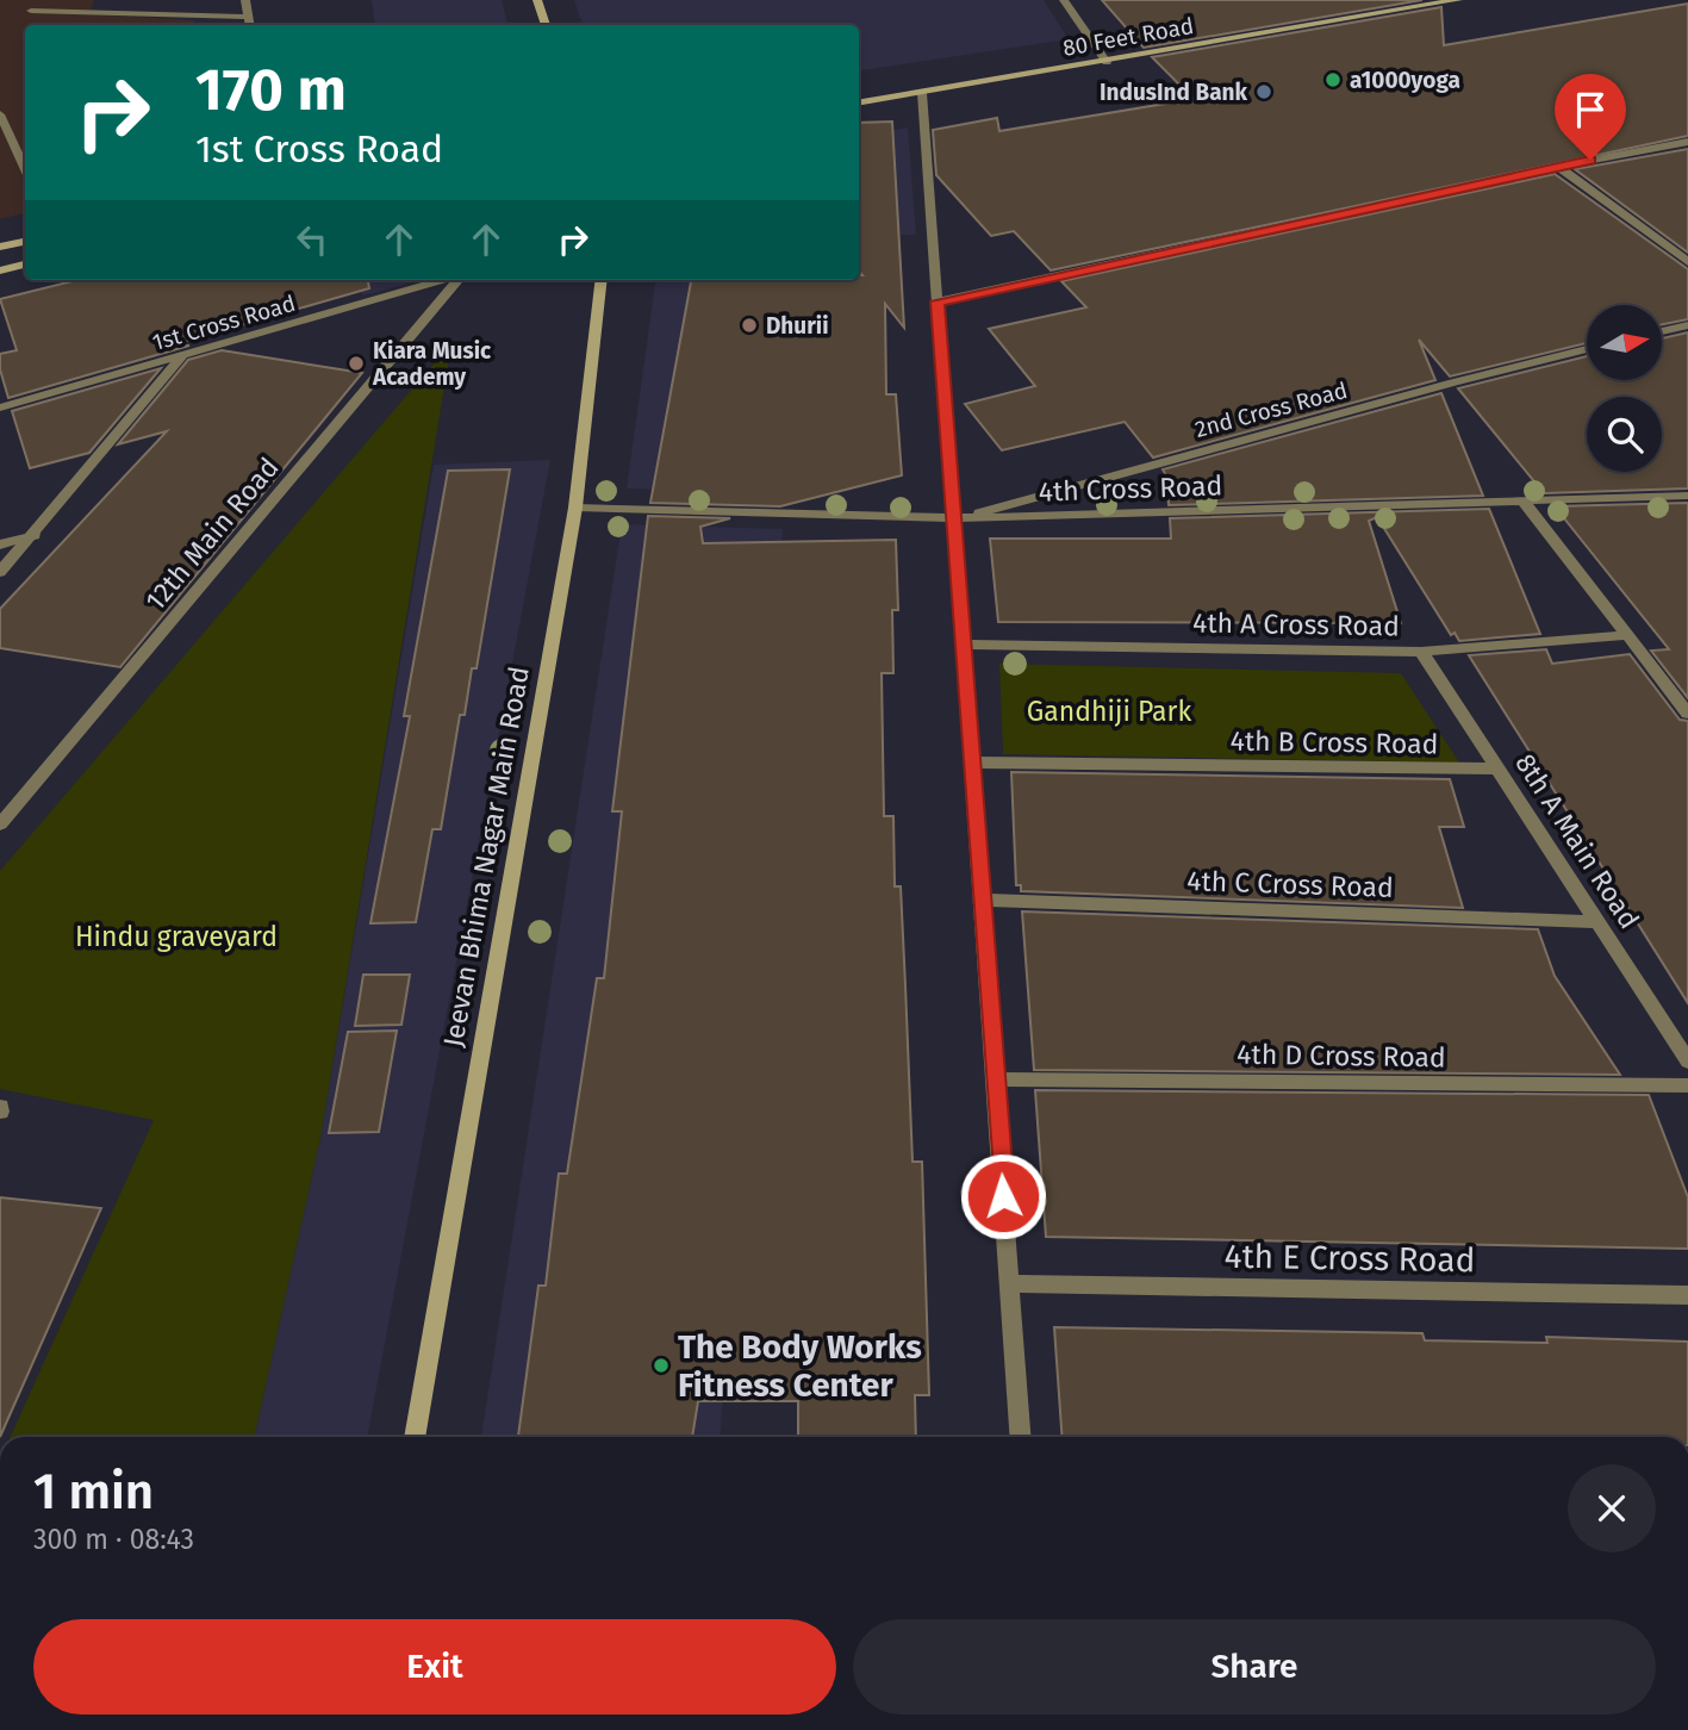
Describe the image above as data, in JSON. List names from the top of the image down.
{
  "streets": {
    "main road": ["80 Feet Road", "Jeevan Bhima Nagar Main Road"],
    "street": [
      "1st Cross Road",
      "2nd Cross Road",
      "4th Cross Road",
      "12th Main Road",
      "4th A Cross Road",
      "4th B Cross Road",
      "8th A Main Road",
      "4th C Cross Road",
      "4th D Cross Road",
      "4th E Cross Road"
    ]
  },
  "crossings": [
    ["2nd Cross Road", "4th Cross Road"],
    ["4th Cross Road", "Jeevan Bhima Nagar Main Road"],
    ["4th A Cross Road", "8th A Main Road"],
    ["4th B Cross Road", "8th A Main Road"],
    ["8th A Main Road", "4th C Cross Road"]
  ],
  "parks": ["Gandhiji Park", "Hindu graveyard"],
  "places": [
    "a1000yoga",
    "IndusInd Bank",
    "Dhurii",
    "Kiara Music Academy",
    "The Body Works Fitness Center"
  ],
  "north": "right",
  "page": {
    "turn": ["170 m", "1st Cross Road"],
    "heading": ["1 min", "300 m · 08:43"],
    "buttons": ["Exit", "Share"]
  }
}
